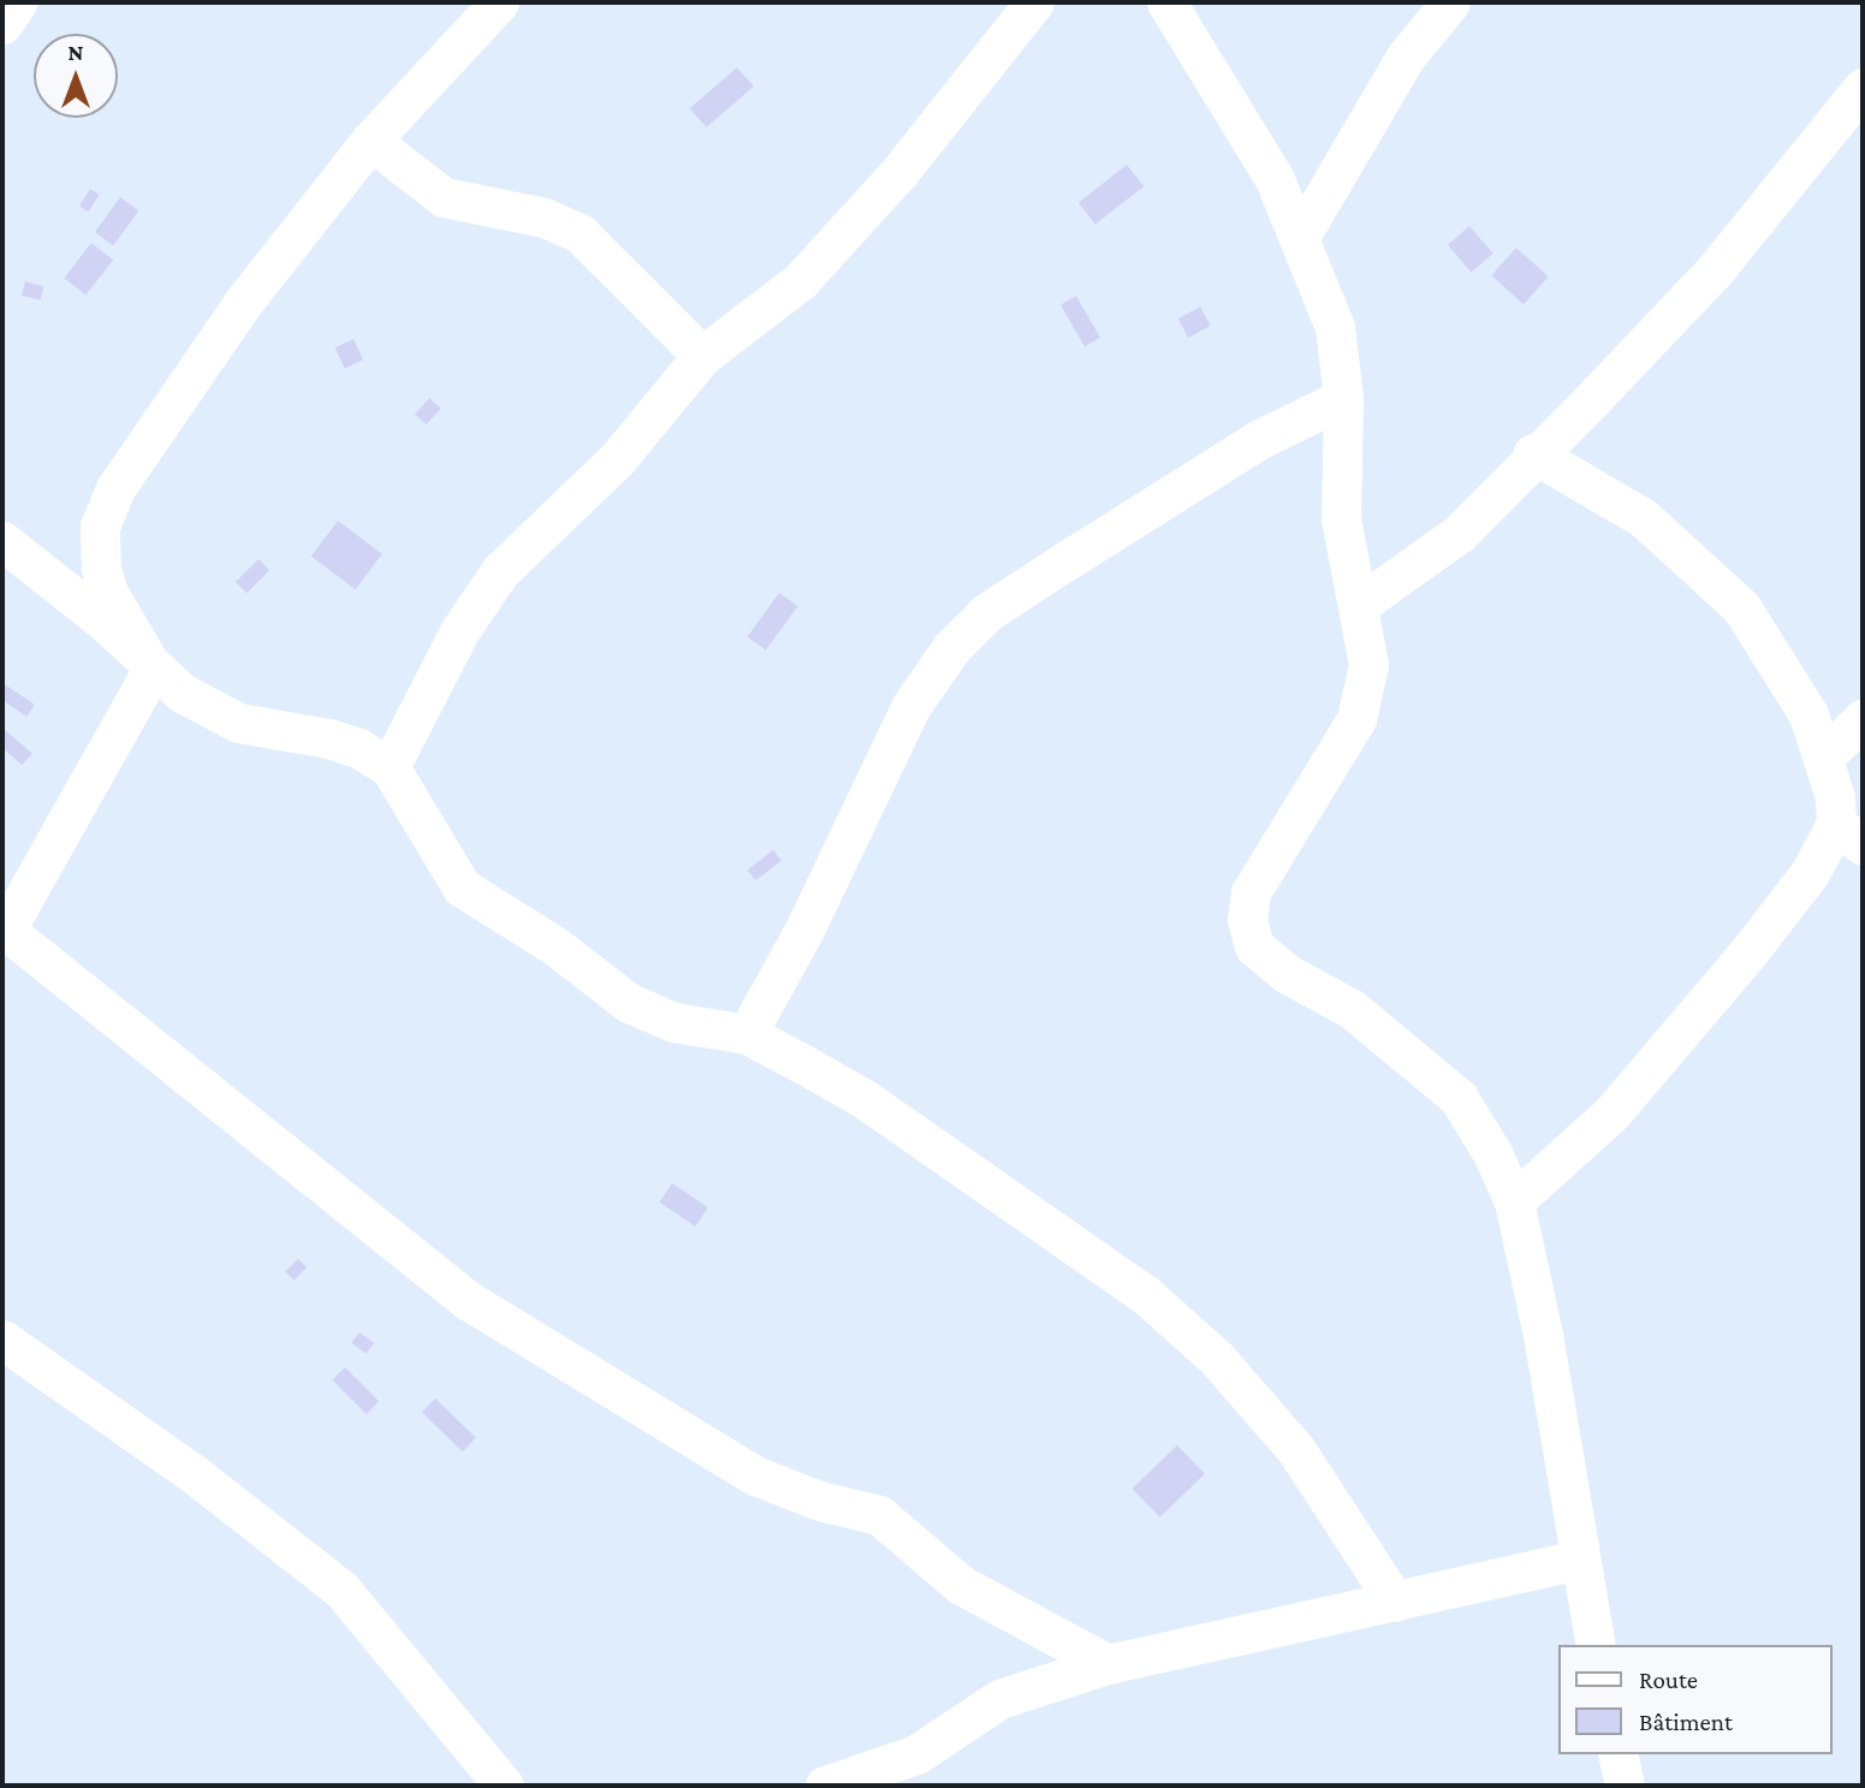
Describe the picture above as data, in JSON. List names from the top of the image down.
{
  "legend": ["Route", "Bâtiment"],
  "north": "top"
}
